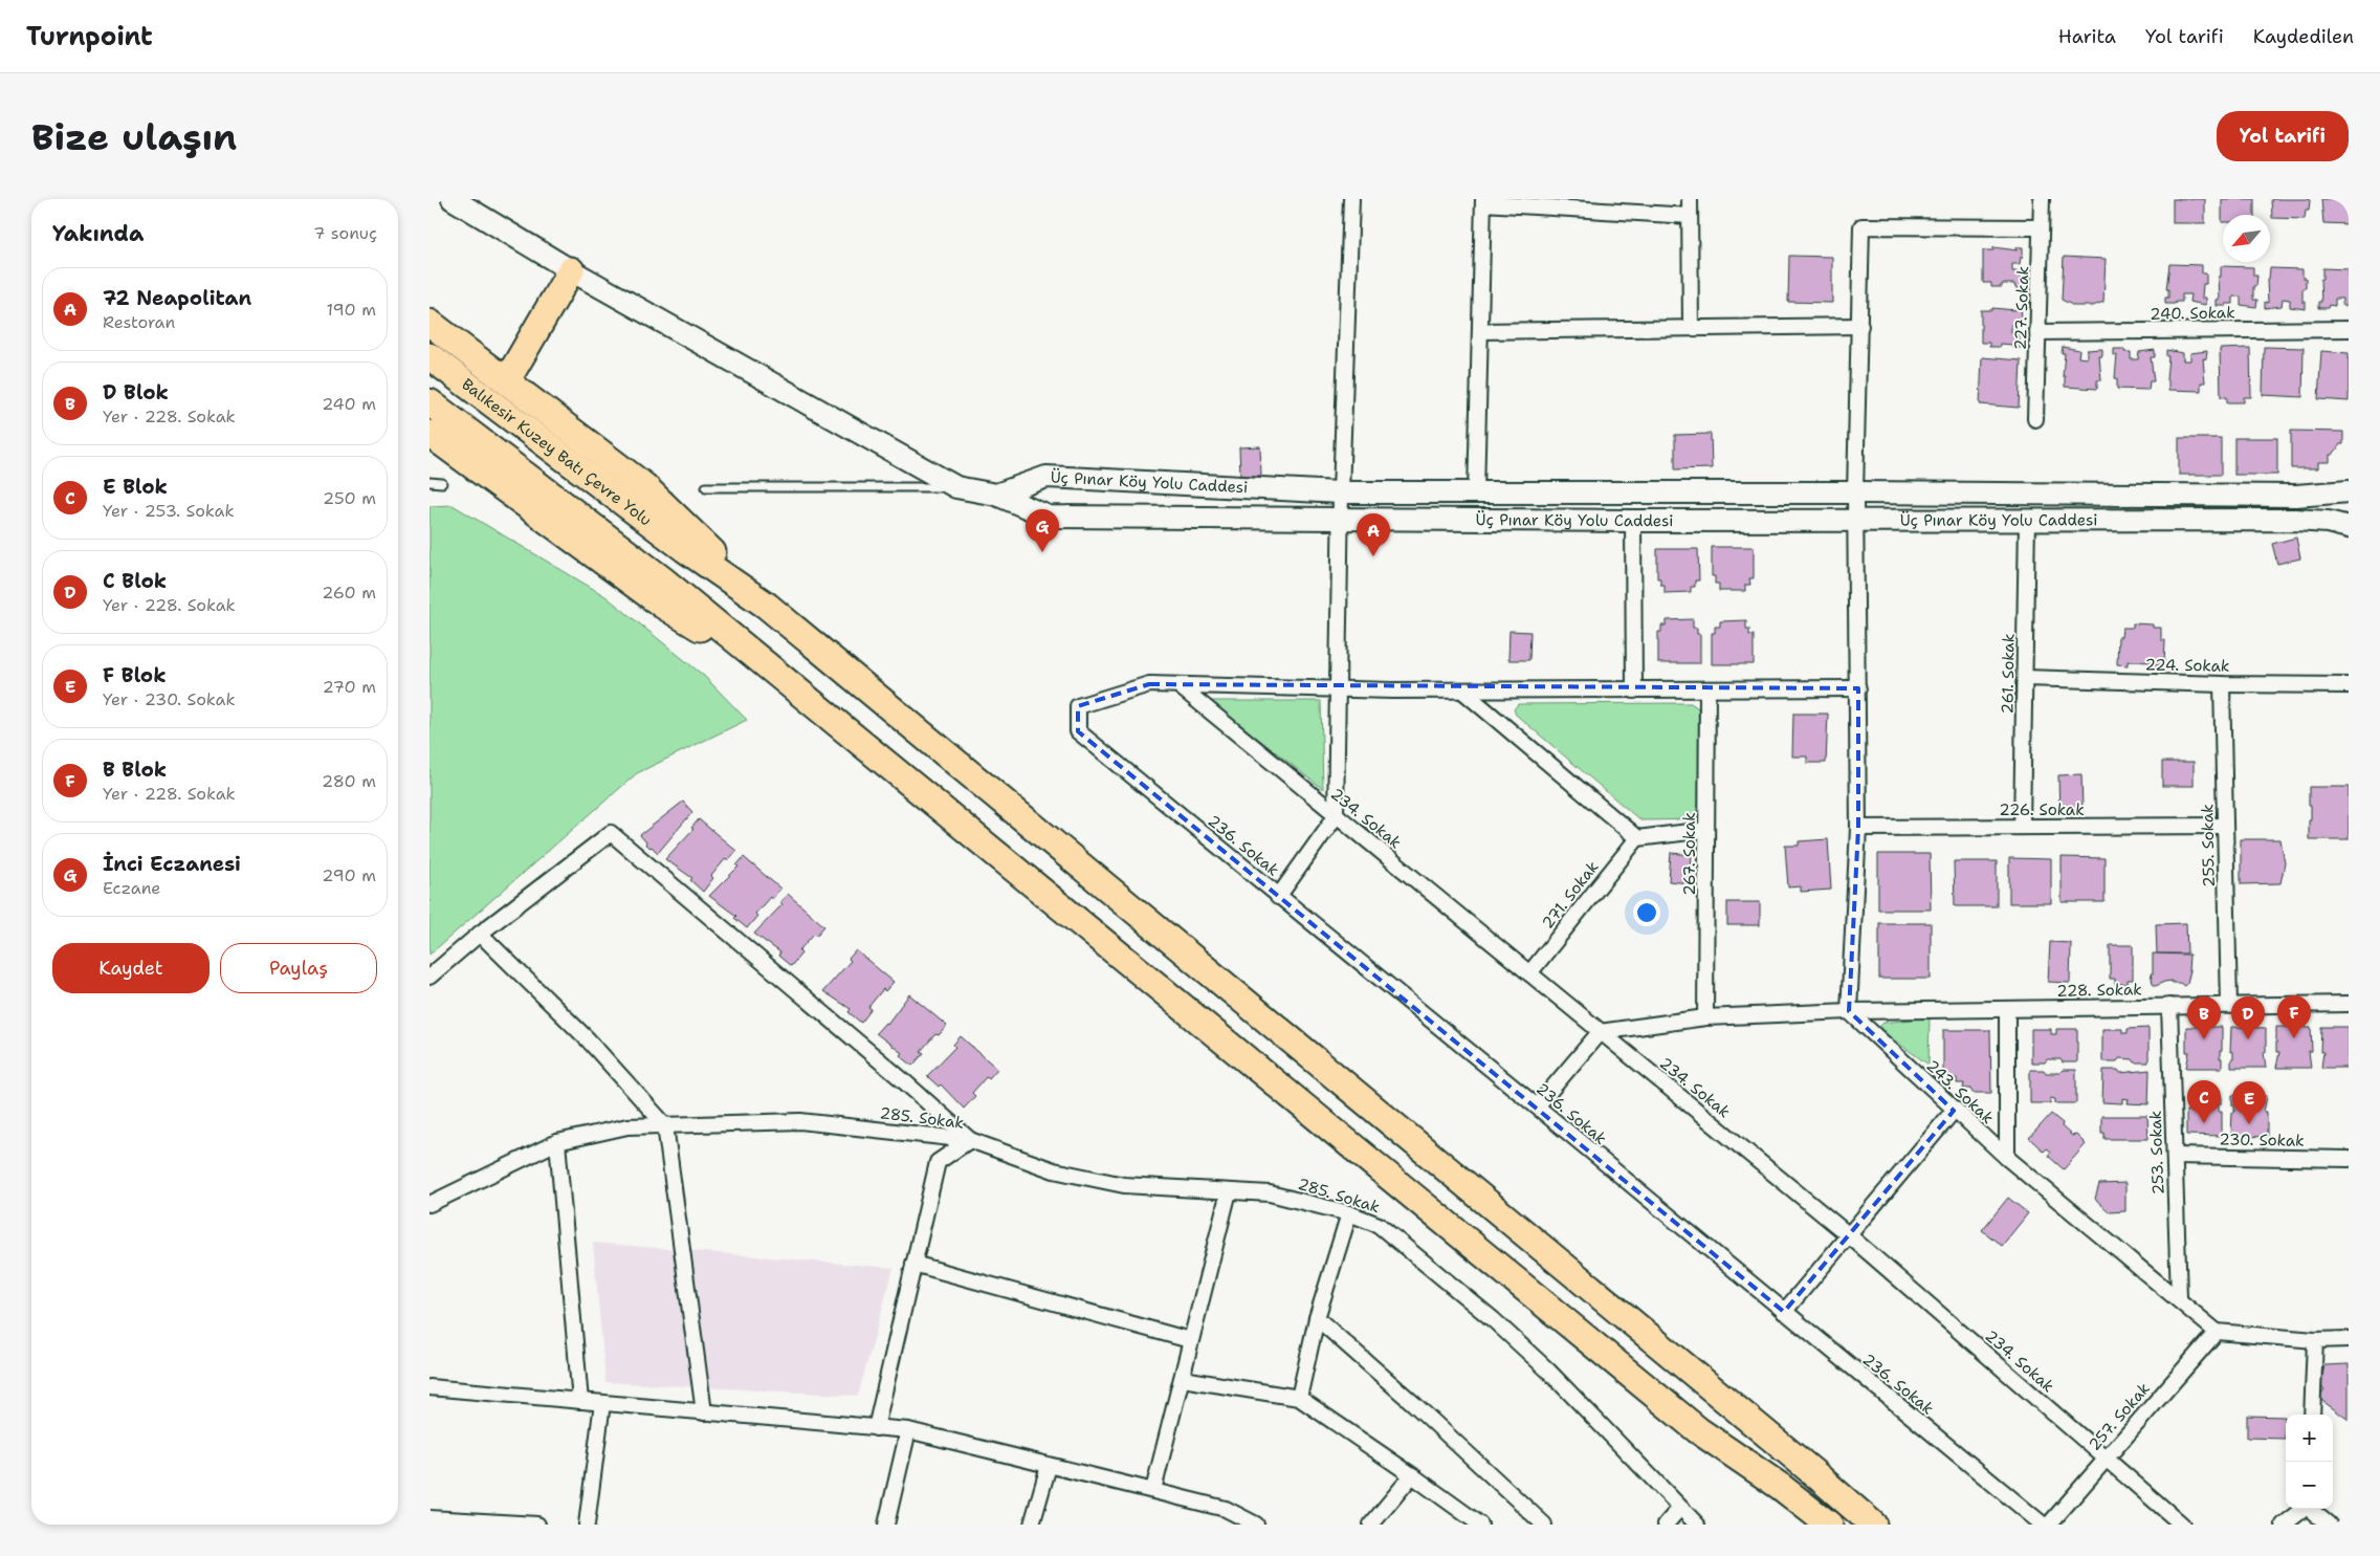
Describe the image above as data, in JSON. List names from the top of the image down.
{
  "streets": {
    "highway": ["Balıkesir Kuzey Batı Çevre Yolu"],
    "main road": ["Üç Pınar Köy Yolu Caddesi"],
    "street": [
      "227. Sokak",
      "240. Sokak",
      "224. Sokak",
      "261. Sokak",
      "226. Sokak",
      "234. Sokak",
      "236. Sokak",
      "255. Sokak",
      "267. Sokak",
      "271. Sokak",
      "228. Sokak",
      "243. Sokak",
      "285. Sokak",
      "230. Sokak",
      "253. Sokak",
      "257. Sokak"
    ]
  },
  "crossings": [
    ["227. Sokak", "240. Sokak"],
    ["Üç Pınar Köy Yolu Caddesi", "261. Sokak"],
    ["224. Sokak", "261. Sokak"],
    ["224. Sokak", "255. Sokak"],
    ["261. Sokak", "226. Sokak"],
    ["226. Sokak", "255. Sokak"],
    ["234. Sokak", "236. Sokak"],
    ["234. Sokak", "271. Sokak"],
    ["234. Sokak", "257. Sokak"],
    ["255. Sokak", "228. Sokak"],
    ["228. Sokak", "243. Sokak"],
    ["228. Sokak", "253. Sokak"],
    ["243. Sokak", "253. Sokak"],
    ["243. Sokak", "257. Sokak"],
    ["230. Sokak", "253. Sokak"]
  ],
  "north": "bottom left",
  "page": {
    "header": "Turnpoint",
    "nav": ["Harita", "Yol tarifi", "Kaydedilen"],
    "buttons": [
      "Yol tarifi",
      ["Kaydet", "Paylaş"]
    ],
    "title": "Bize ulaşın",
    "heading": ["Yakında", "7 sonuç"],
    "list": [
      {
        "mark": "A",
        "name": "72 Neapolitan",
        "note": "Restoran",
        "value": "190 m"
      },
      {
        "mark": "B",
        "name": "D Blok",
        "note": "Yer · 228. Sokak",
        "value": "240 m"
      },
      {
        "mark": "C",
        "name": "E Blok",
        "note": "Yer · 253. Sokak",
        "value": "250 m"
      },
      {
        "mark": "D",
        "name": "C Blok",
        "note": "Yer · 228. Sokak",
        "value": "260 m"
      },
      {
        "mark": "E",
        "name": "F Blok",
        "note": "Yer · 230. Sokak",
        "value": "270 m"
      },
      {
        "mark": "F",
        "name": "B Blok",
        "note": "Yer · 228. Sokak",
        "value": "280 m"
      },
      {
        "mark": "G",
        "name": "İnci Eczanesi",
        "note": "Eczane",
        "value": "290 m"
      }
    ],
    "pins": [
      "G",
      "A",
      "F",
      "B",
      "D",
      "C",
      "E"
    ],
    "map_buttons": ["+", "−"]
  }
}
